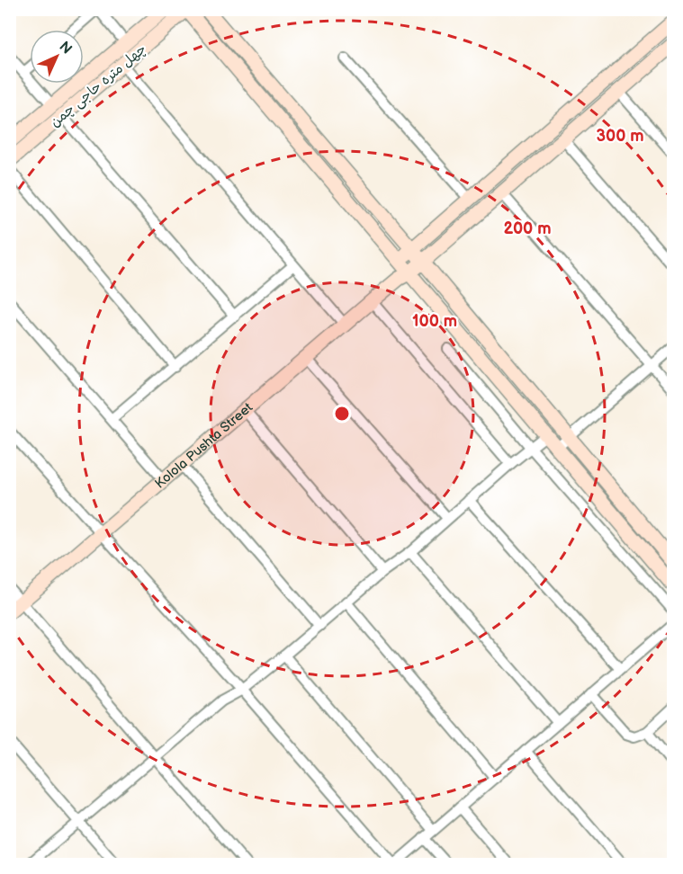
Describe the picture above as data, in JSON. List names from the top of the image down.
{
  "streets": {
    "main road": ["چهل متره حاجی چمن", "Kolola Pushta Street"]
  },
  "north": "top right",
  "rings": ["300 m", "200 m", "100 m"]
}
